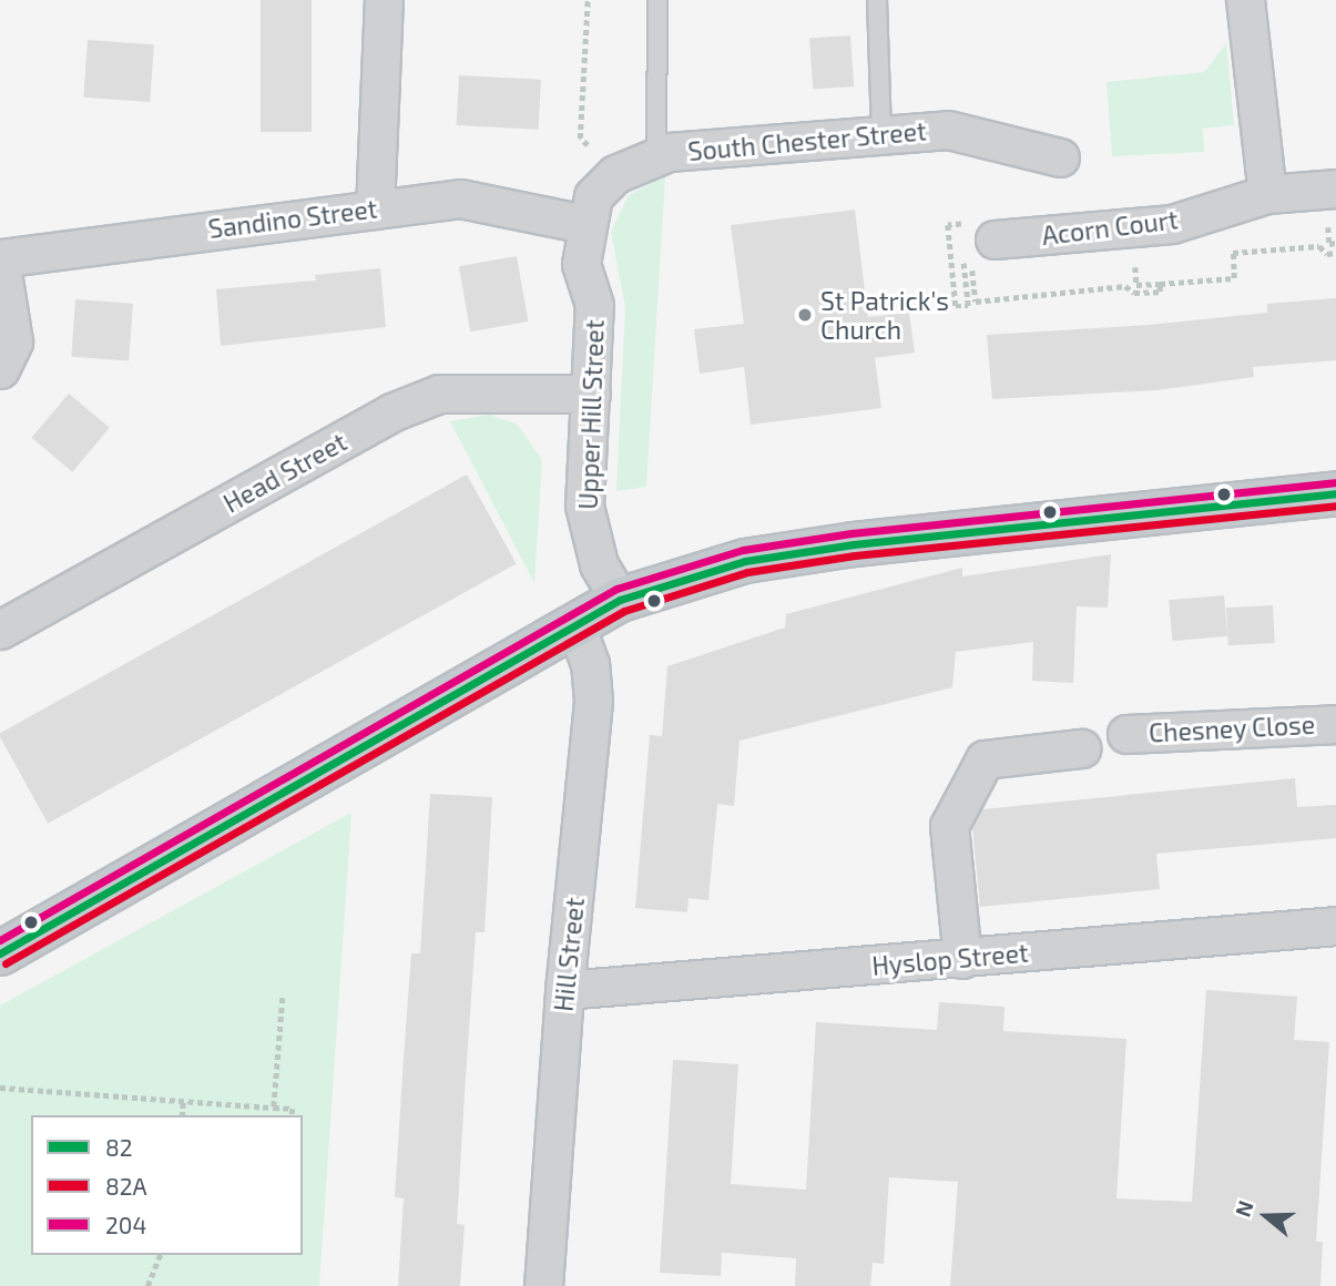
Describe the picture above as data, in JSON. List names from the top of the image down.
{
  "streets": {
    "street": [
      "South Chester Street",
      "Sandino Street",
      "Acorn Court",
      "Upper Hill Street",
      "Head Street",
      "Chesney Close",
      "Hill Street",
      "Hyslop Street"
    ]
  },
  "crossings": [
    ["South Chester Street", "Sandino Street"],
    ["South Chester Street", "Upper Hill Street"],
    ["Sandino Street", "Upper Hill Street"],
    ["Upper Hill Street", "Head Street"],
    ["Hill Street", "Hyslop Street"]
  ],
  "places": ["St Patrick's Church"],
  "lines": ["transit line 204", "transit line 82", "transit line 82A"],
  "legend": ["82", "82A", "204"],
  "north": "left"
}
